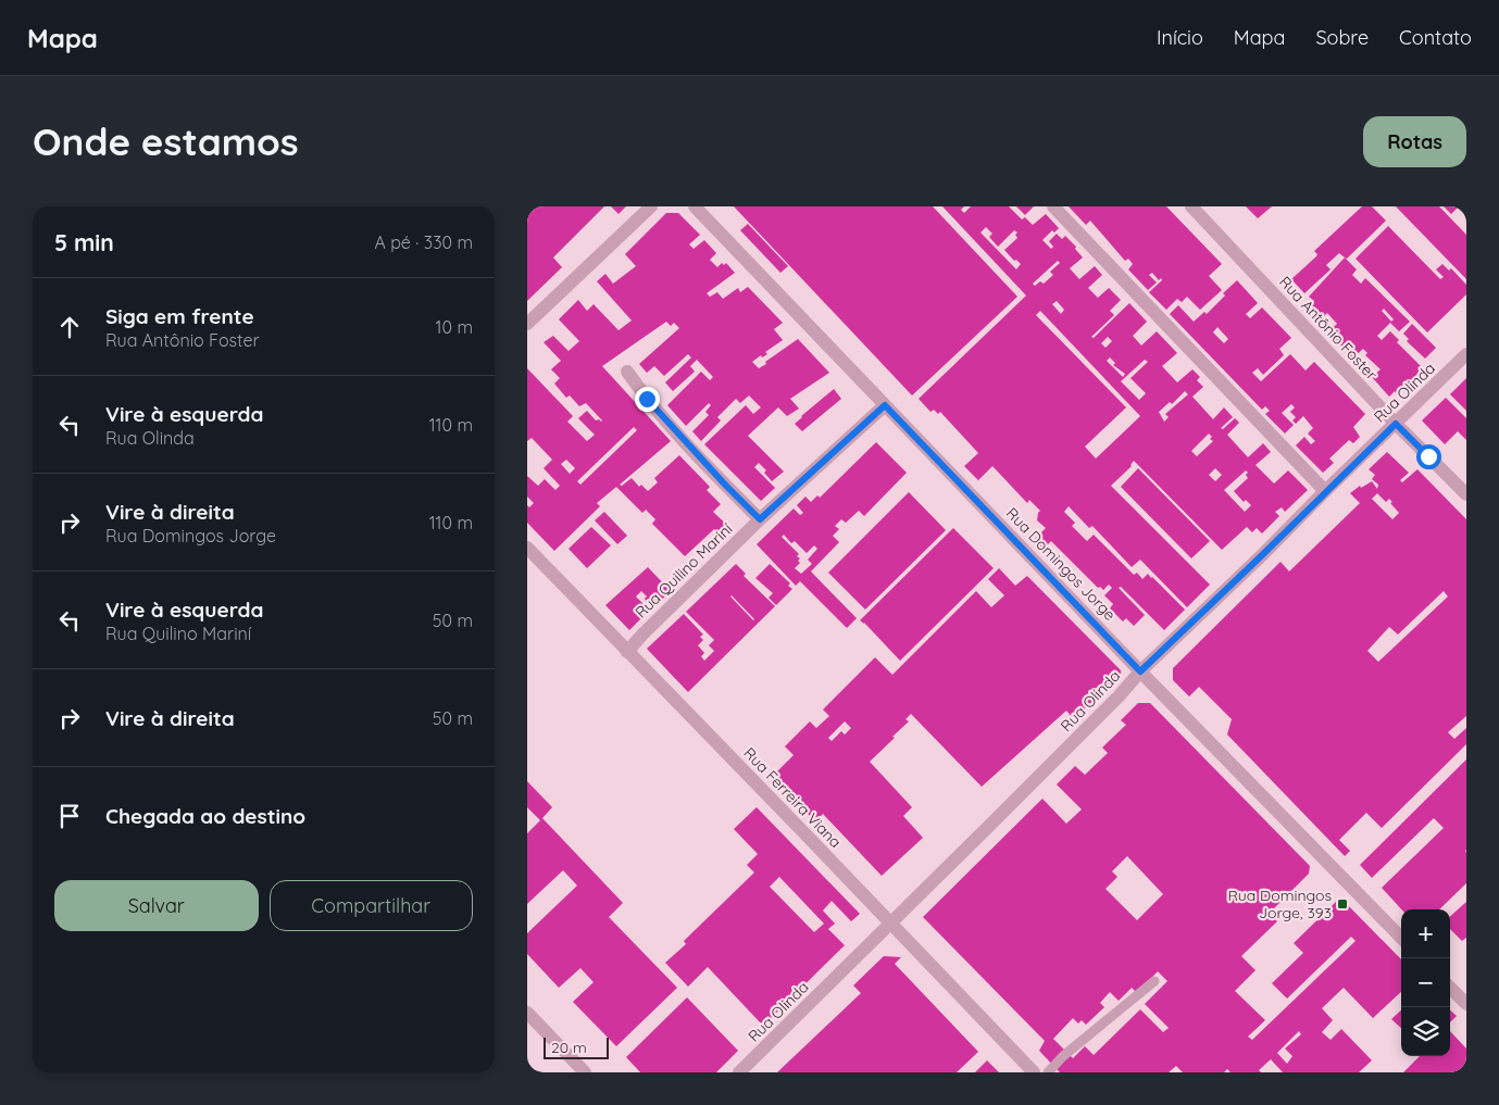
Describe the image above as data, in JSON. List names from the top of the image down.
{
  "streets": {
    "street": [
      "Rua Antônio Foster",
      "Rua Olinda",
      "Rua Domingos Jorge",
      "Rua Quilino Mariní",
      "Rua Ferreira Viana"
    ]
  },
  "crossings": [
    ["Rua Antônio Foster", "Rua Olinda"],
    ["Rua Olinda", "Rua Domingos Jorge"],
    ["Rua Olinda", "Rua Ferreira Viana"],
    ["Rua Domingos Jorge", "Rua Quilino Mariní"],
    ["Rua Quilino Mariní", "Rua Ferreira Viana"]
  ],
  "places": {
    "transit": ["Rua Domingos Jorge, 393"]
  },
  "scale_bar": "20 m",
  "page": {
    "header": "Mapa",
    "nav": [
      "Início",
      "Mapa",
      "Sobre",
      "Contato"
    ],
    "buttons": [
      "Rotas",
      ["Salvar", "Compartilhar"]
    ],
    "title": "Onde estamos",
    "heading": ["5 min", "A pé · 330 m"],
    "list": [
      ["Siga em frente", "Rua Antônio Foster", "10 m"],
      ["Vire à esquerda", "Rua Olinda", "110 m"],
      ["Vire à direita", "Rua Domingos Jorge", "110 m"],
      ["Vire à esquerda", "Rua Quilino Mariní", "50 m"],
      ["Vire à direita", "50 m"],
      "Chegada ao destino"
    ],
    "map_buttons": ["+", "−"],
    "scale": "20 m"
  }
}
